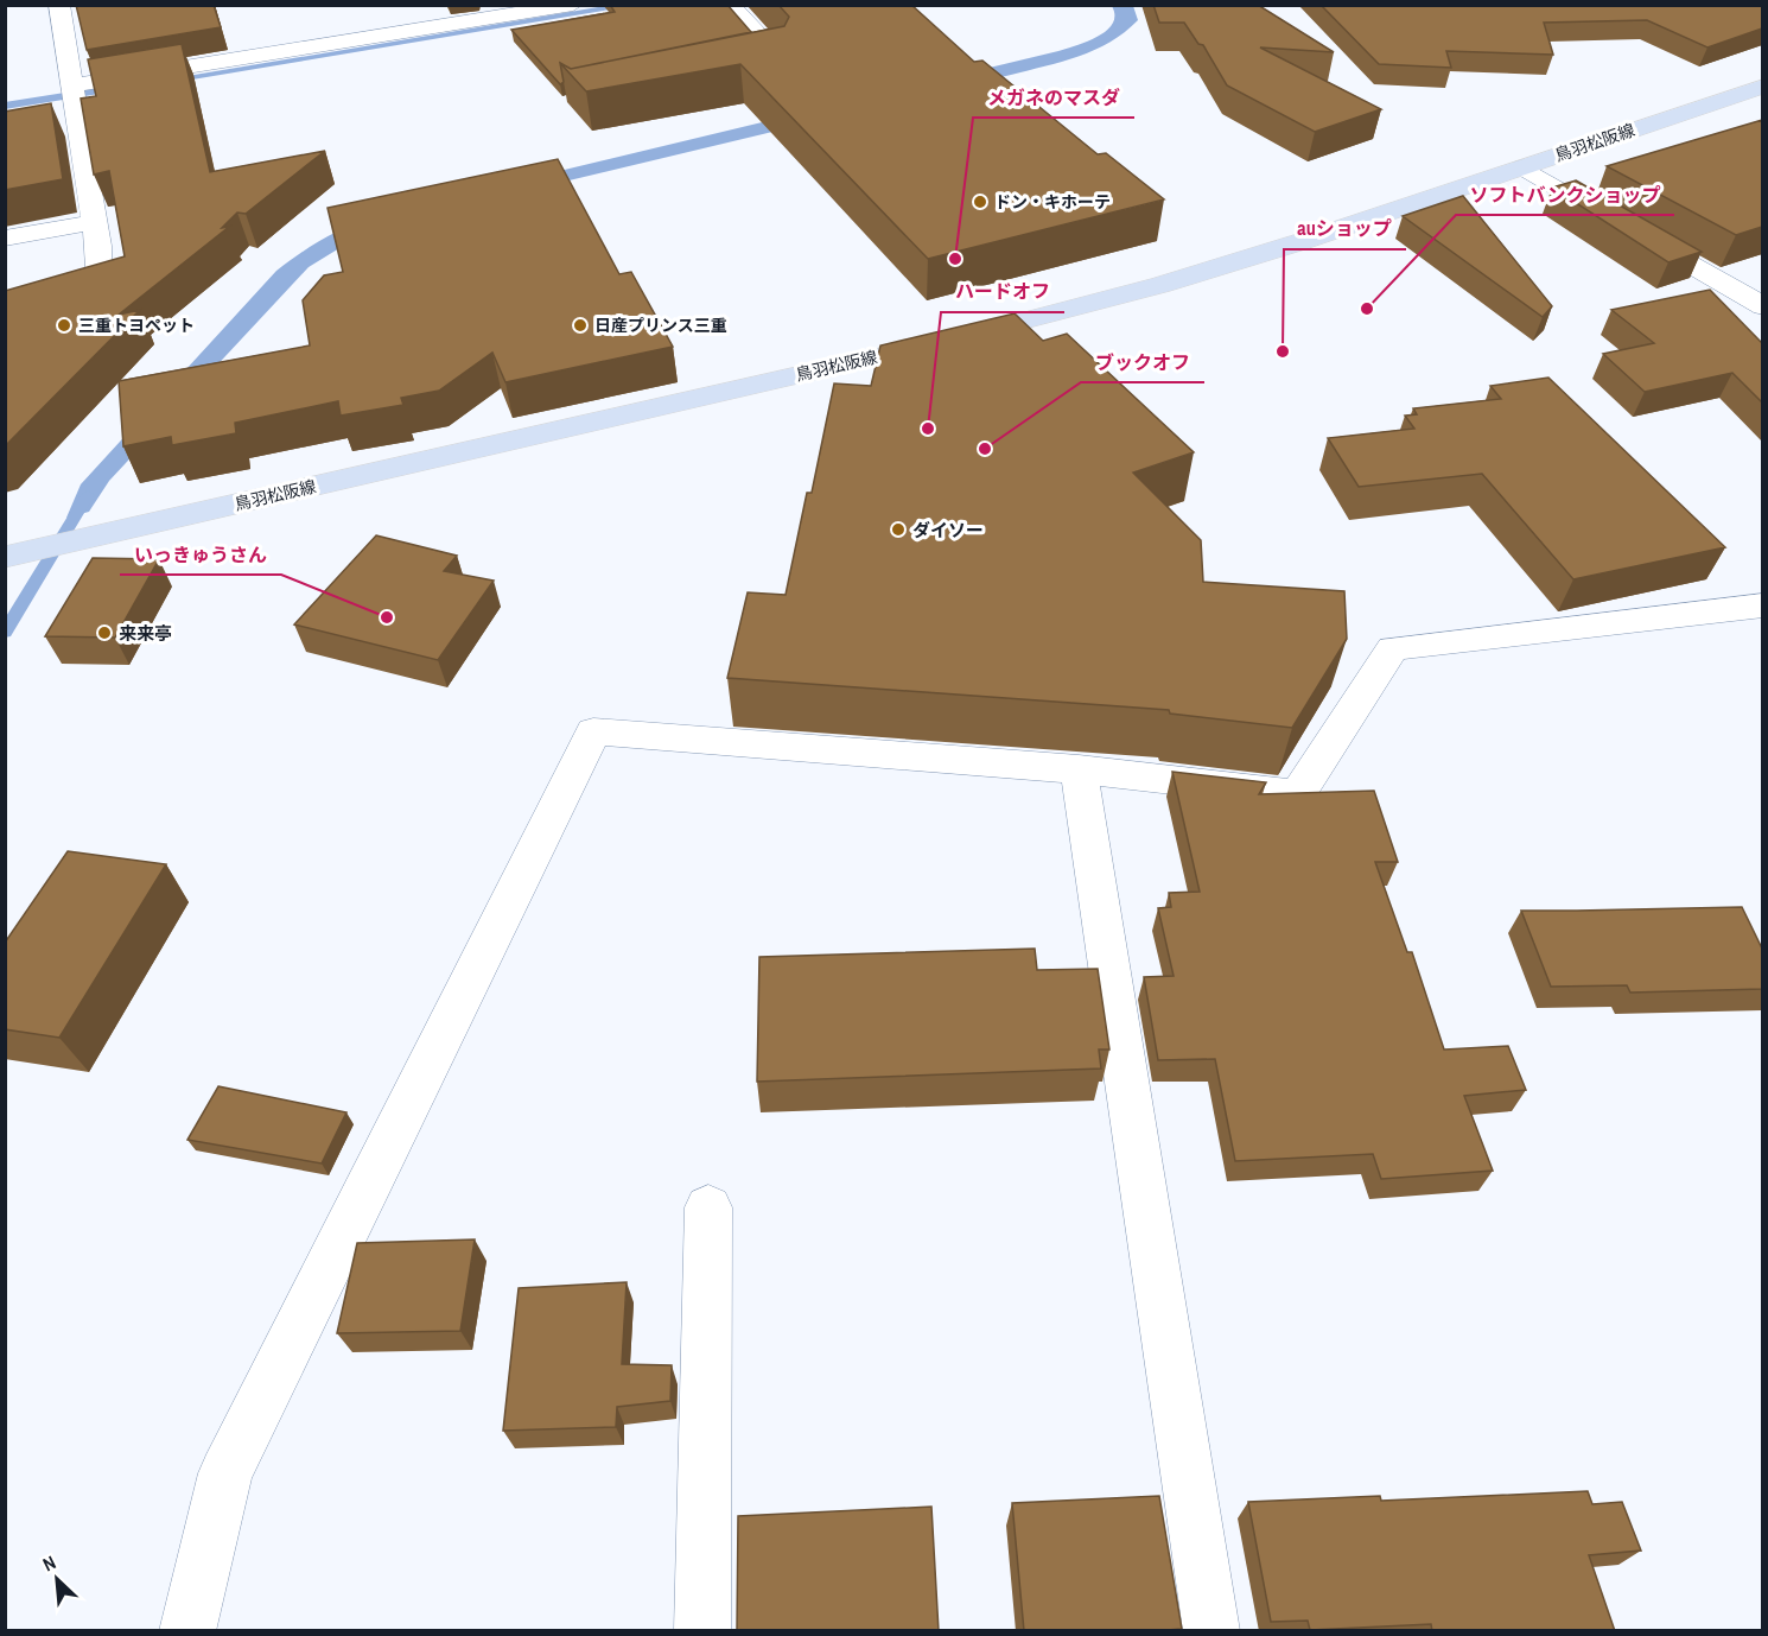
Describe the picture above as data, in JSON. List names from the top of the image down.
{
  "streets": {
    "main road": ["鳥羽松阪線"]
  },
  "places": [
    "ドン・キホーテ",
    "メガネのマスダ",
    "ソフトバンクショップ",
    "三重トヨペット",
    "日産プリンス三重",
    "auショップ",
    "ハードオフ",
    "ブックオフ",
    "ダイソー",
    "いっきゅうさん",
    "来来亭"
  ],
  "north": "top left"
}
